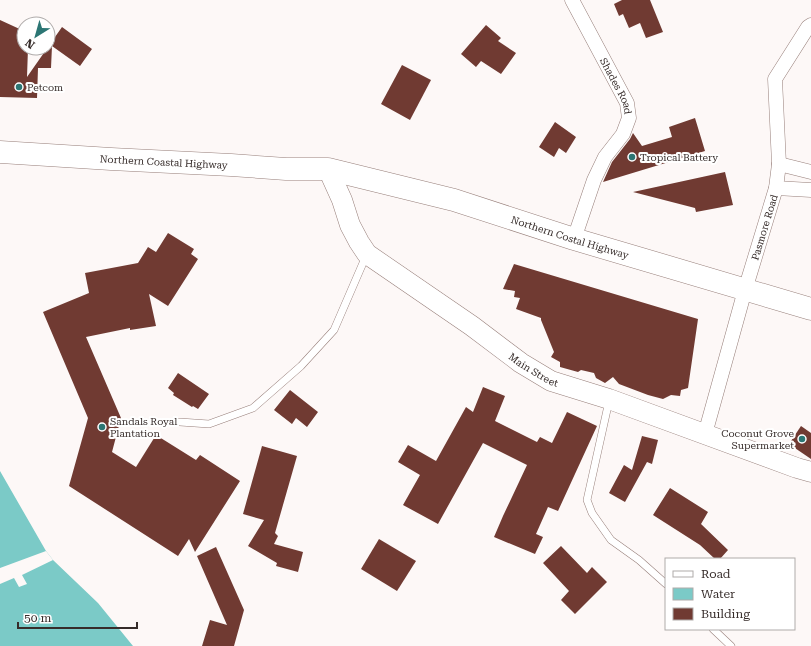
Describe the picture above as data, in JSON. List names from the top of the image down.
{
  "streets": {
    "main road": ["Northern Coastal Highway", "Northern Costal Highway"],
    "street": ["Shades Road", "Pasmore Road", "Main Street"]
  },
  "crossings": [
    ["Shades Road", "Northern Costal Highway"],
    ["Northern Coastal Highway", "Northern Costal Highway"],
    ["Northern Coastal Highway", "Main Street"],
    ["Pasmore Road", "Northern Costal Highway"],
    ["Pasmore Road", "Main Street"],
    ["Northern Costal Highway", "Main Street"]
  ],
  "places": [
    "Petcom",
    "Tropical Battery",
    "Sandals Royal Plantation",
    "Coconut Grove Supermarket"
  ],
  "legend": ["Road", "Water", "Building"],
  "scale_bar": "50 m",
  "north": "bottom left"
}
